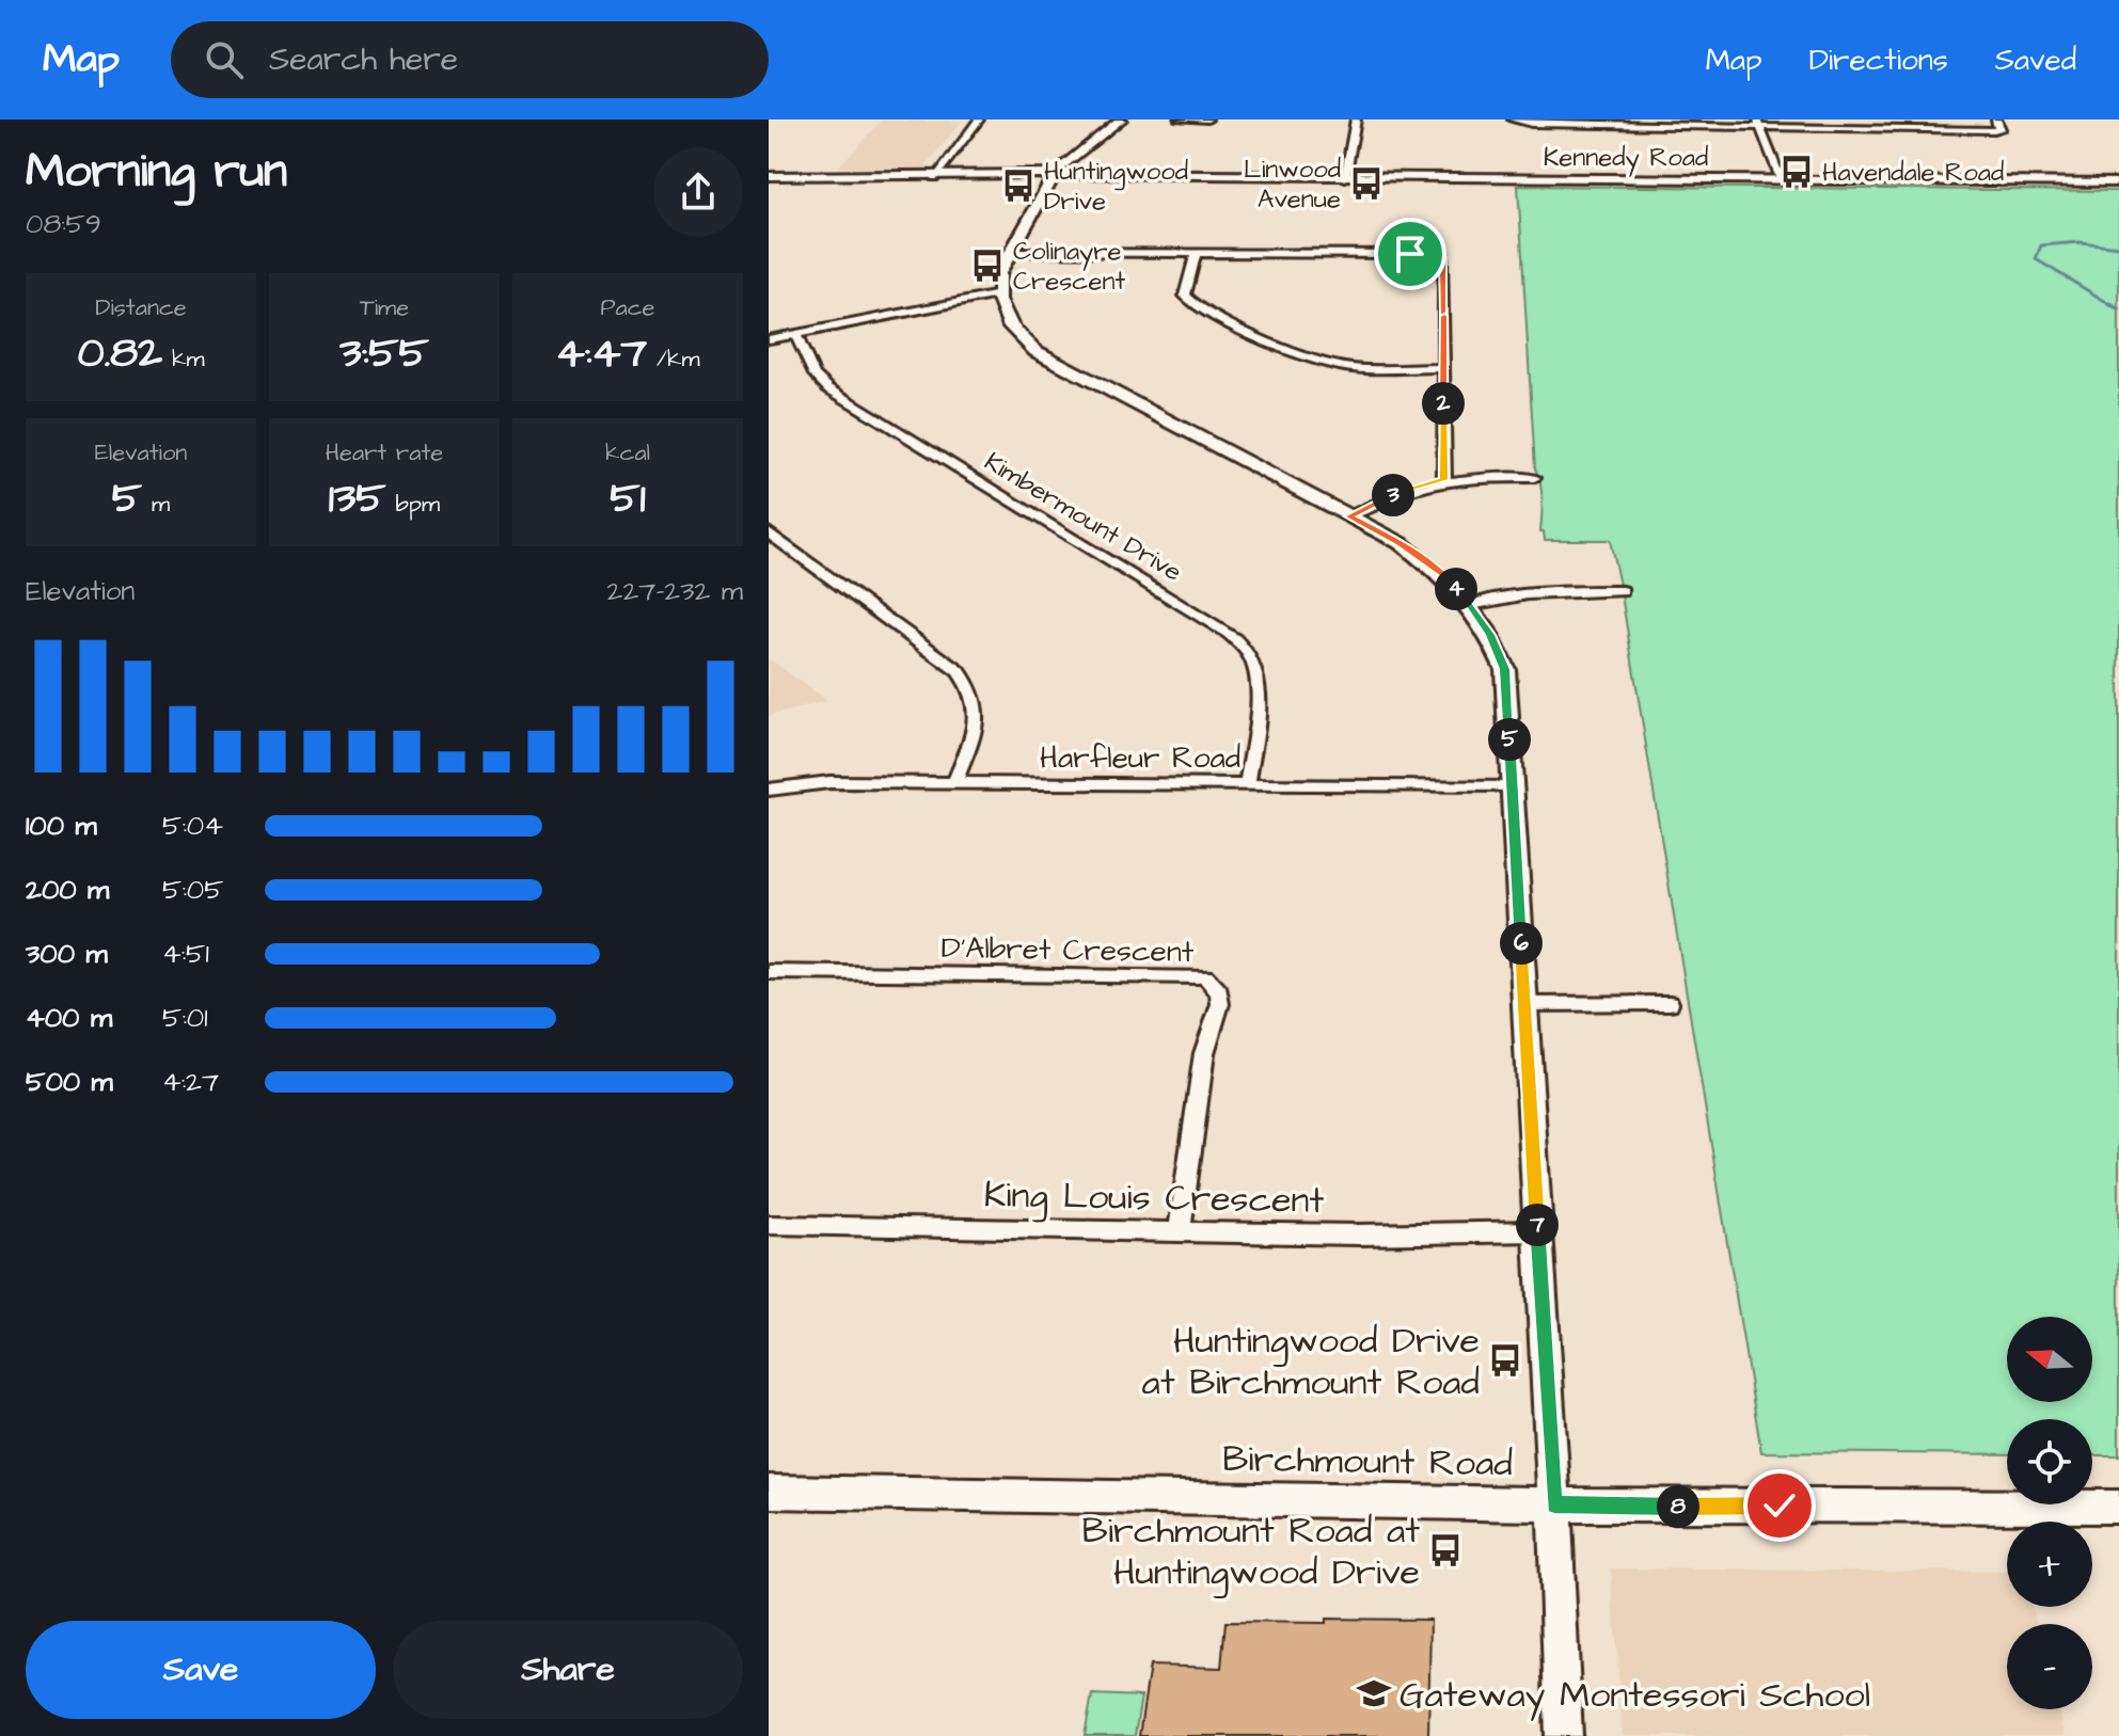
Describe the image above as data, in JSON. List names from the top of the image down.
{
  "streets": {
    "main road": ["Kennedy Road", "Birchmount Road"],
    "street": [
      "Kimbermount Drive",
      "Harfleur Road",
      "D'Albret Crescent",
      "King Louis Crescent"
    ]
  },
  "crossings": [
    ["Kimbermount Drive", "Harfleur Road"],
    ["D'Albret Crescent", "King Louis Crescent"]
  ],
  "places": {
    "bus stop": [
      "Havendale Road",
      "Linwood Avenue",
      "Huntingwood Drive",
      "Colinayre Crescent",
      "Huntingwood Drive at Birchmount Road",
      "Birchmount Road at Huntingwood Drive"
    ],
    "school or university": ["Gateway Montessori School"]
  },
  "north": "left",
  "page": {
    "header": "Map",
    "search": "Search here",
    "nav": ["Map", "Directions", "Saved"],
    "heading": ["Morning run", "08:59"],
    "stats": [
      ["Distance", "0.82 km"],
      ["Time", "3:55"],
      ["Pace", "4:47 /km"],
      ["Elevation", "5 m"],
      ["Heart rate", "135 bpm"],
      ["kcal", "51"]
    ],
    "pins": [
      "2",
      "3",
      "4",
      "5",
      "6",
      "7",
      "8"
    ],
    "chart": ["Elevation", "227–232 m"],
    "list": [
      {
        "name": "100 m",
        "note": "5:04"
      },
      {
        "name": "200 m",
        "note": "5:05"
      },
      {
        "name": "300 m",
        "note": "4:51"
      },
      {
        "name": "400 m",
        "note": "5:01"
      },
      {
        "name": "500 m",
        "note": "4:27"
      }
    ],
    "map_buttons": ["+", "−"],
    "buttons": ["Save", "Share"]
  }
}
